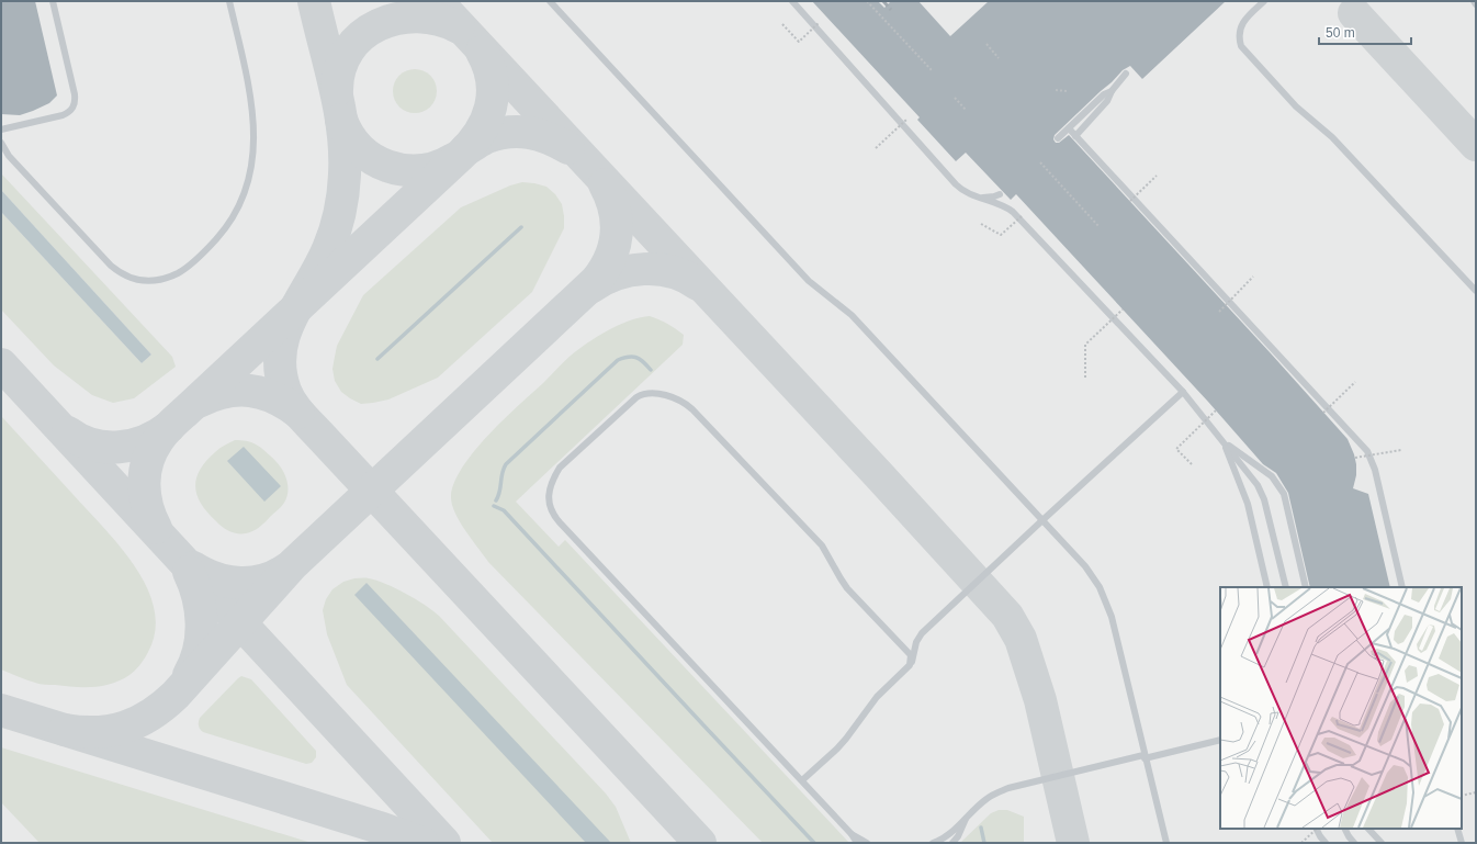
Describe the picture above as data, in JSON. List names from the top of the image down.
{
  "scale_bar": "50 m"
}
